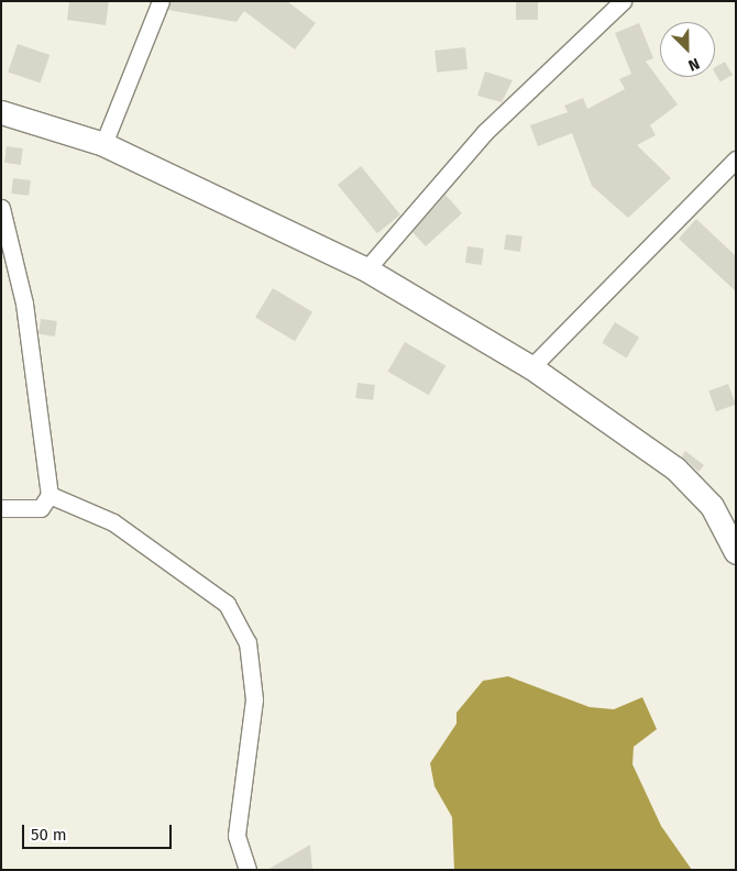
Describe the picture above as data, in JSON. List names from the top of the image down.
{
  "scale_bar": "50 m",
  "north": "bottom right"
}
